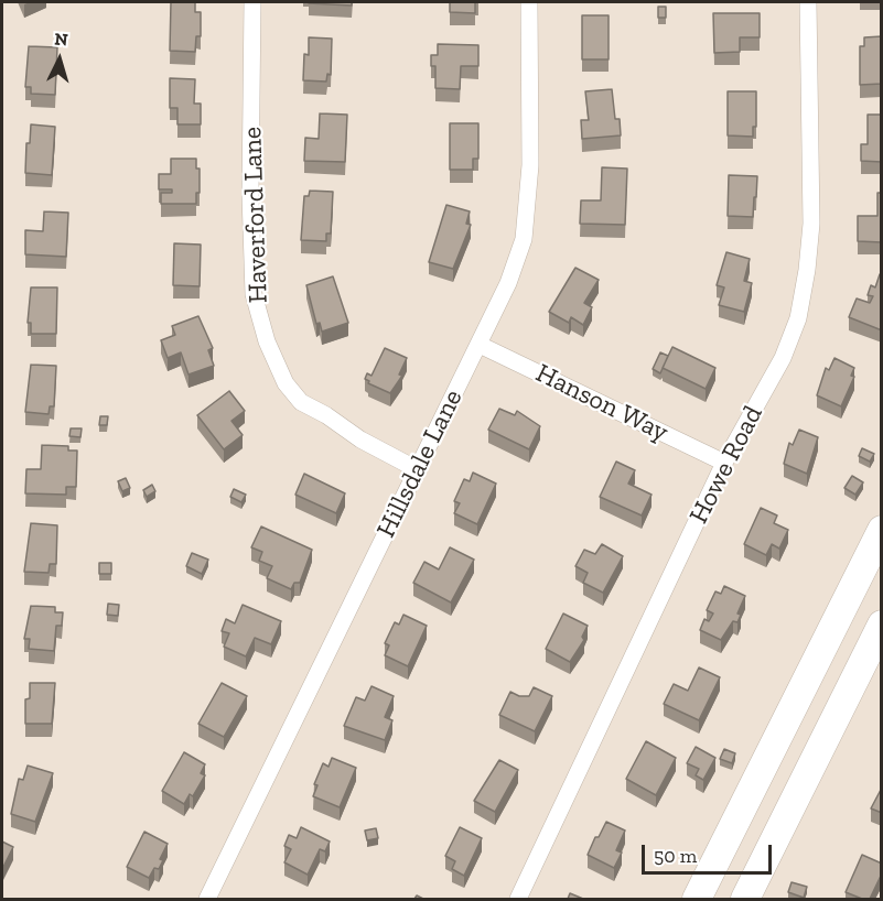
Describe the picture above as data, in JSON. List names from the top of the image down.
{
  "streets": {
    "street": [
      "Haverford Lane",
      "Hanson Way",
      "Hillsdale Lane",
      "Howe Road"
    ]
  },
  "crossings": [
    ["Haverford Lane", "Hillsdale Lane"],
    ["Hanson Way", "Hillsdale Lane"],
    ["Hanson Way", "Howe Road"]
  ],
  "scale_bar": "50 m",
  "north": "top"
}
